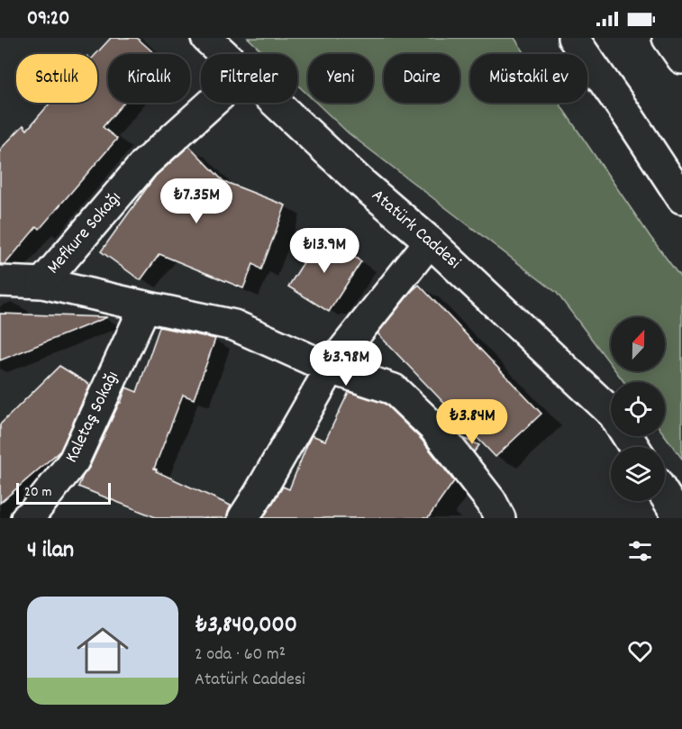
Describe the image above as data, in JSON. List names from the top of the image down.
{
  "streets": {
    "main road": ["Atatürk Caddesi", "Mefkure Sokağı", "Kaletaş Sokağı"]
  },
  "scale_bar": "20 m",
  "north": "top",
  "page": {
    "status": "09:20",
    "chip": [
      "Satılık",
      "Kiralık",
      "Filtreler",
      "Yeni",
      "Daire",
      "Müstakil ev"
    ],
    "price": [
      "₺7.35M",
      "₺13.9M",
      "₺3.98M",
      "₺3.84M"
    ],
    "scale": "20 m",
    "heading": "4 ilan",
    "list": [
      {
        "name": "₺3,840,000",
        "note": "2 oda · 60 m² · Atatürk Caddesi"
      }
    ]
  }
}
